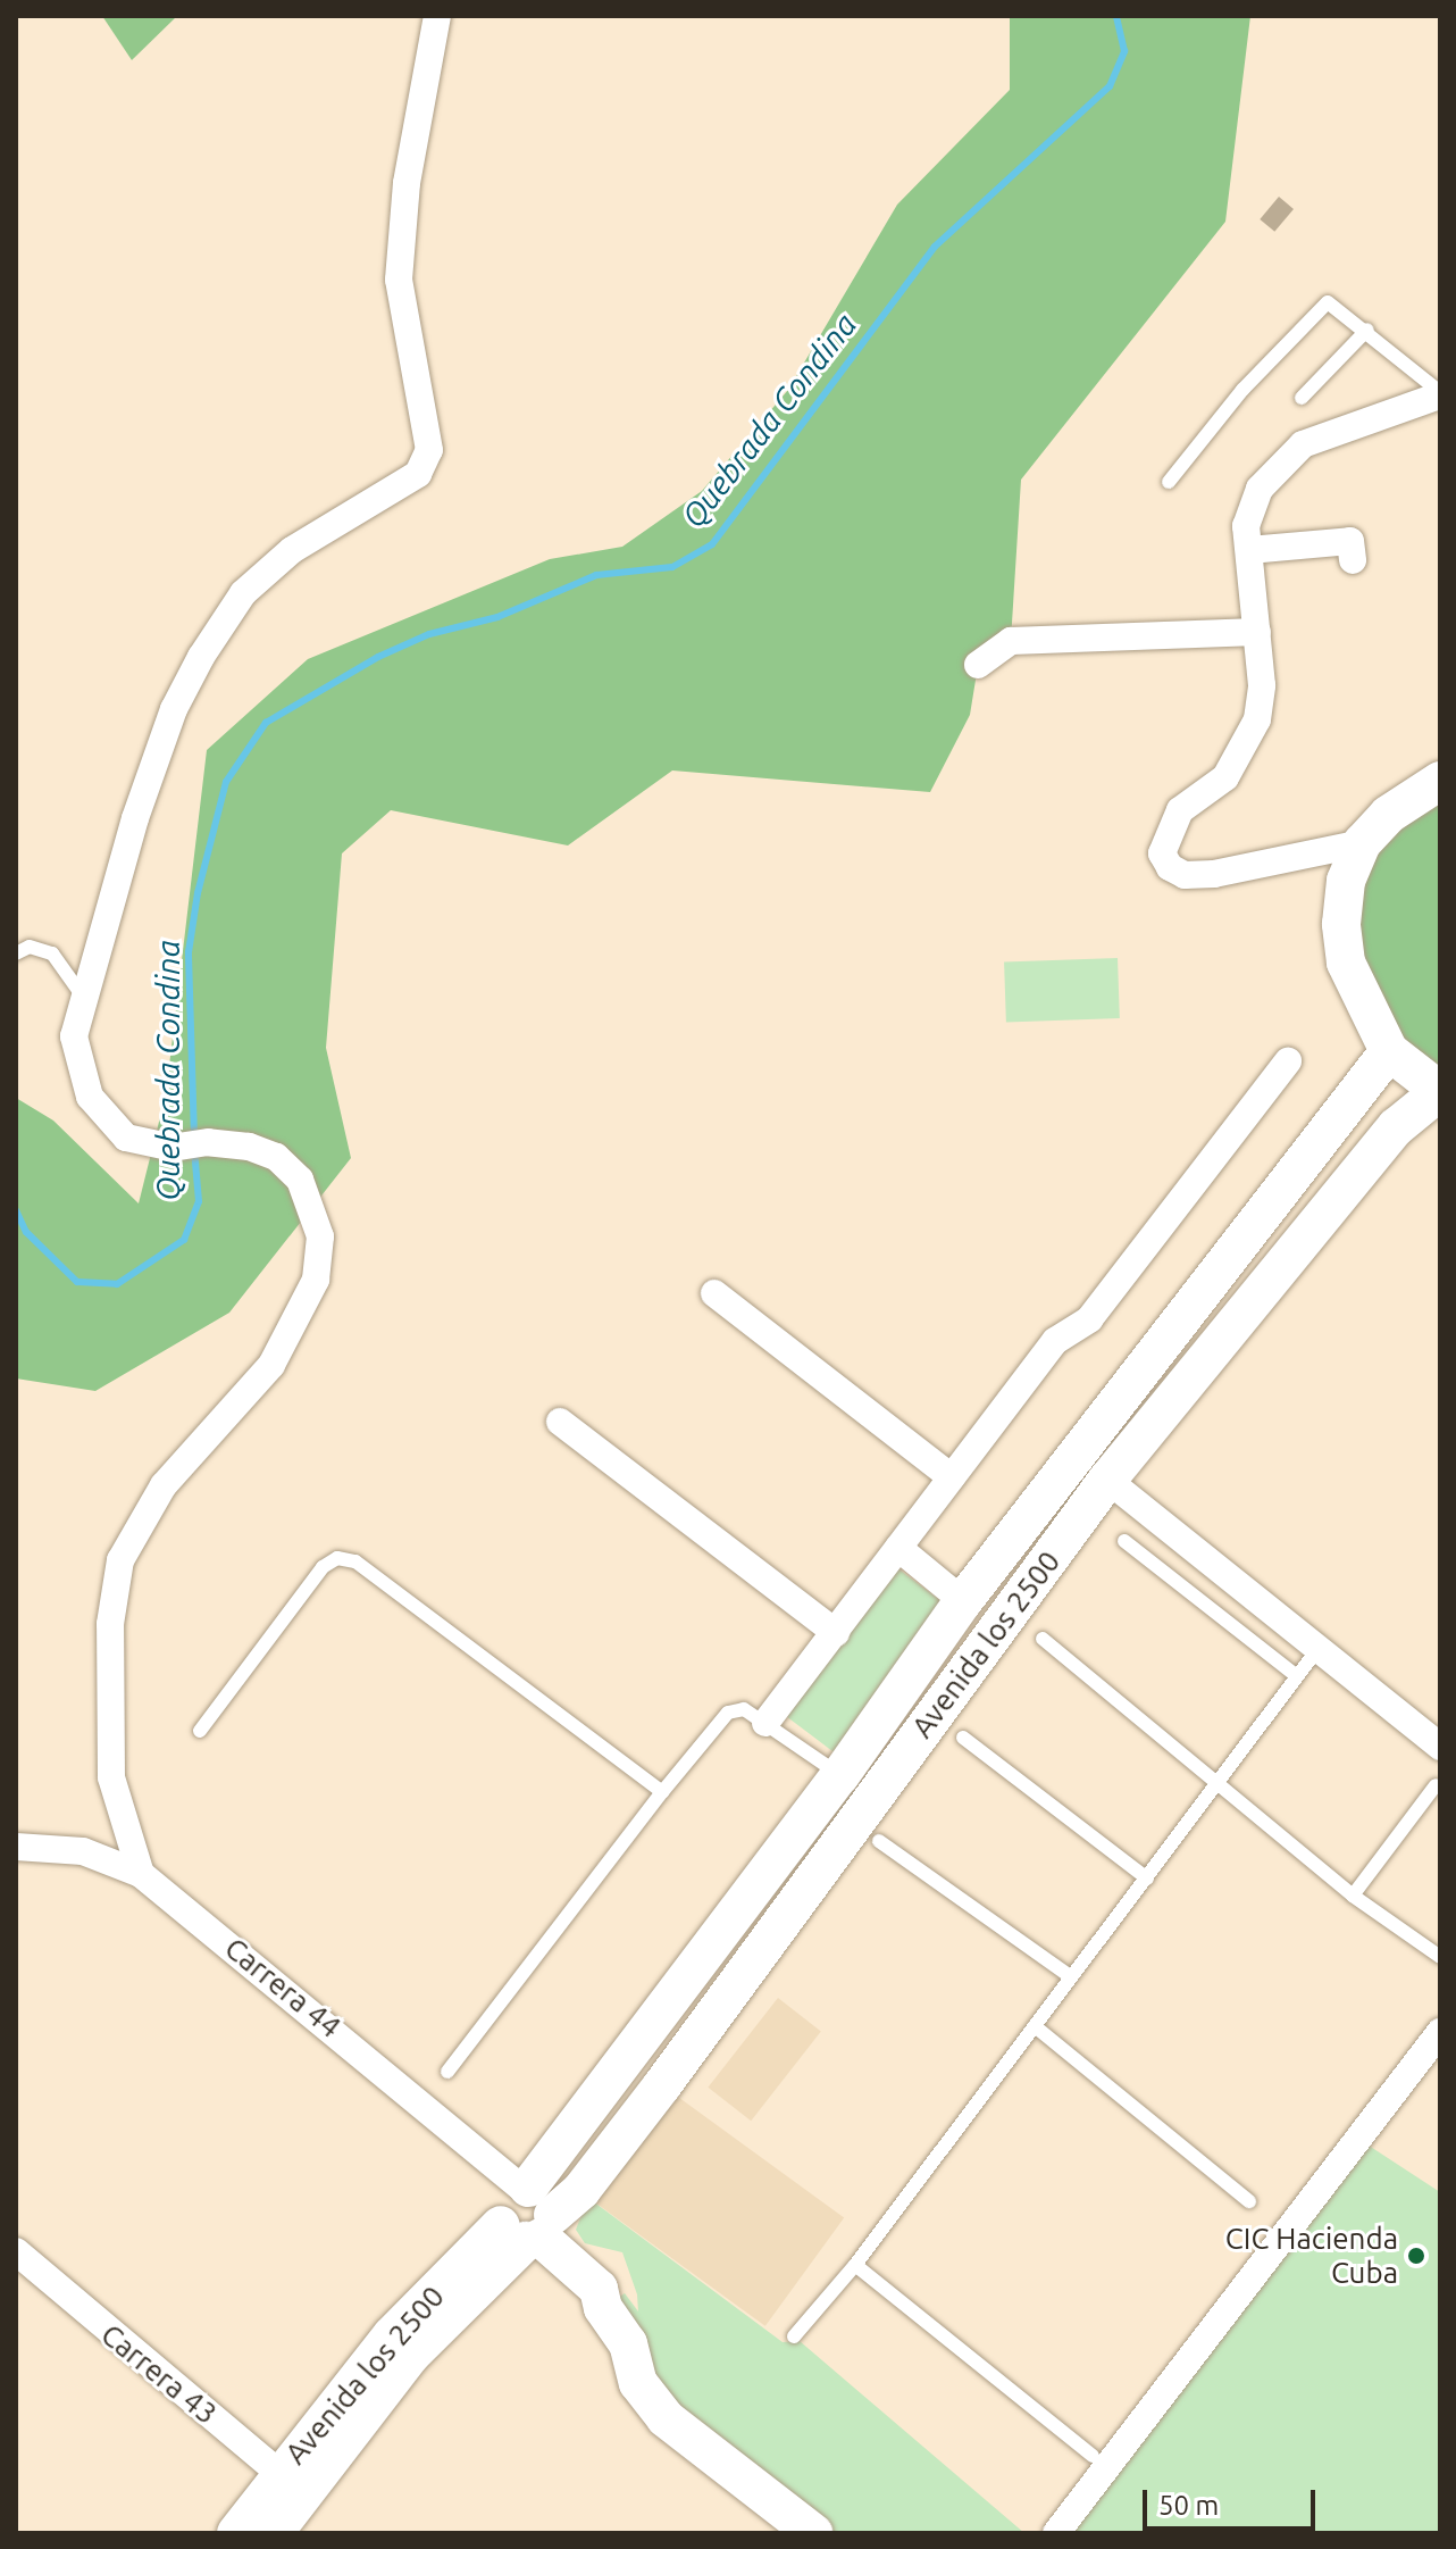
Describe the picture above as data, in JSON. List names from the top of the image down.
{
  "streets": {
    "main road": ["Avenida los 2500", "Carrera 44"],
    "street": ["Carrera 43"]
  },
  "crossings": [
    ["Avenida los 2500", "Carrera 44"],
    ["Avenida los 2500", "Carrera 43"]
  ],
  "water": ["Quebrada Condina"],
  "places": ["CIC Hacienda Cuba"],
  "scale_bar": "50 m"
}
